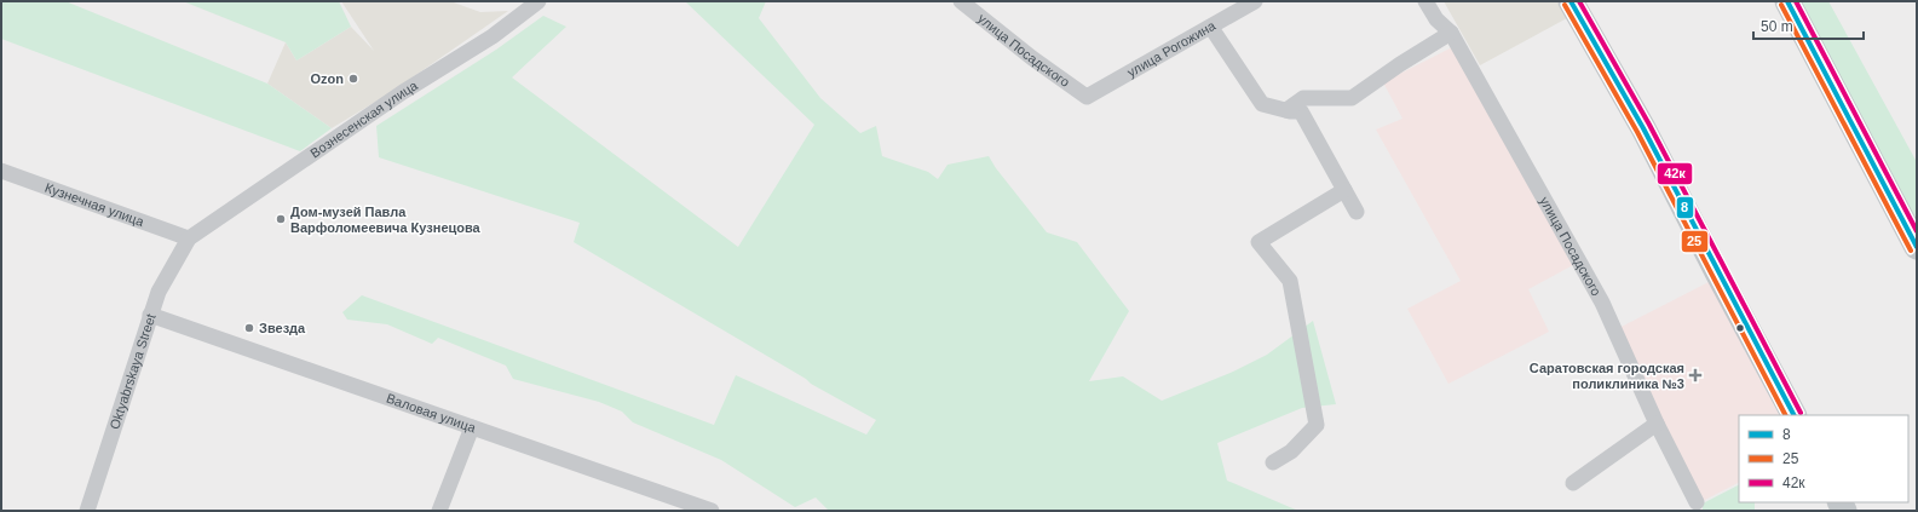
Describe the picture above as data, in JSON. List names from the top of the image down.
{
  "streets": {
    "street": [
      "улица Посадского",
      "улица Рогожина",
      "Вознесенская улица",
      "Кузнечная улица",
      "Oktyabrskaya Street",
      "Валовая улица"
    ]
  },
  "crossings": [
    ["улица Посадского", "улица Рогожина"],
    ["Вознесенская улица", "Кузнечная улица"],
    ["Вознесенская улица", "Oktyabrskaya Street"],
    ["Кузнечная улица", "Oktyabrskaya Street"],
    ["Oktyabrskaya Street", "Валовая улица"]
  ],
  "places": {
    "other": ["Ozon", "Дом-музей Павла Варфоломеевича Кузнецова", "Звезда"],
    "health": ["Саратовская городская поликлиника №3"]
  },
  "lines": ["transit line 8", "transit line 42к", "transit line 25"],
  "legend": ["8", "25", "42к"],
  "scale_bar": "50 m"
}
